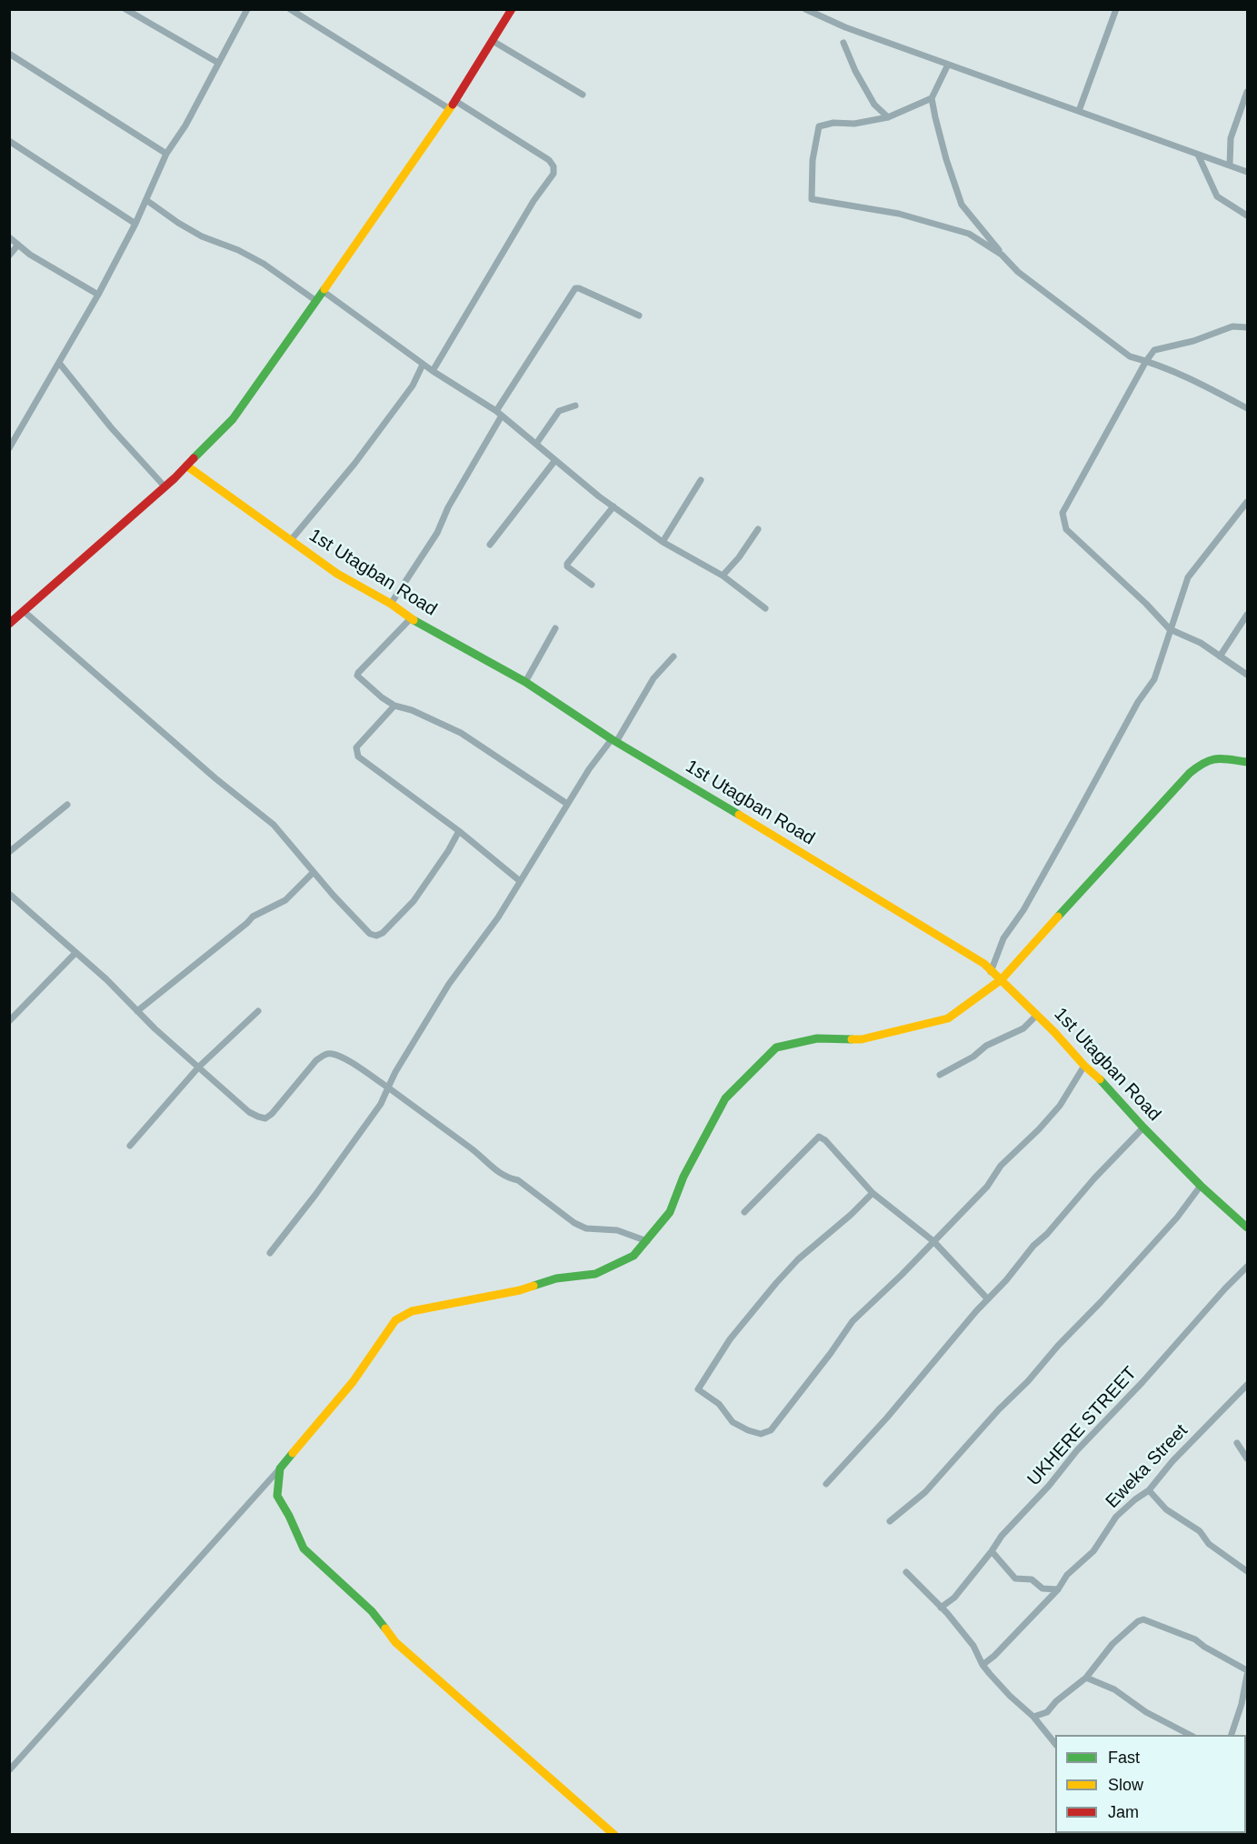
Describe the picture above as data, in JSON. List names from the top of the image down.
{
  "streets": {
    "street": ["1st Utagban Road", "UKHERE STREET", "Eweka Street"]
  },
  "legend": ["Fast", "Slow", "Jam"]
}
